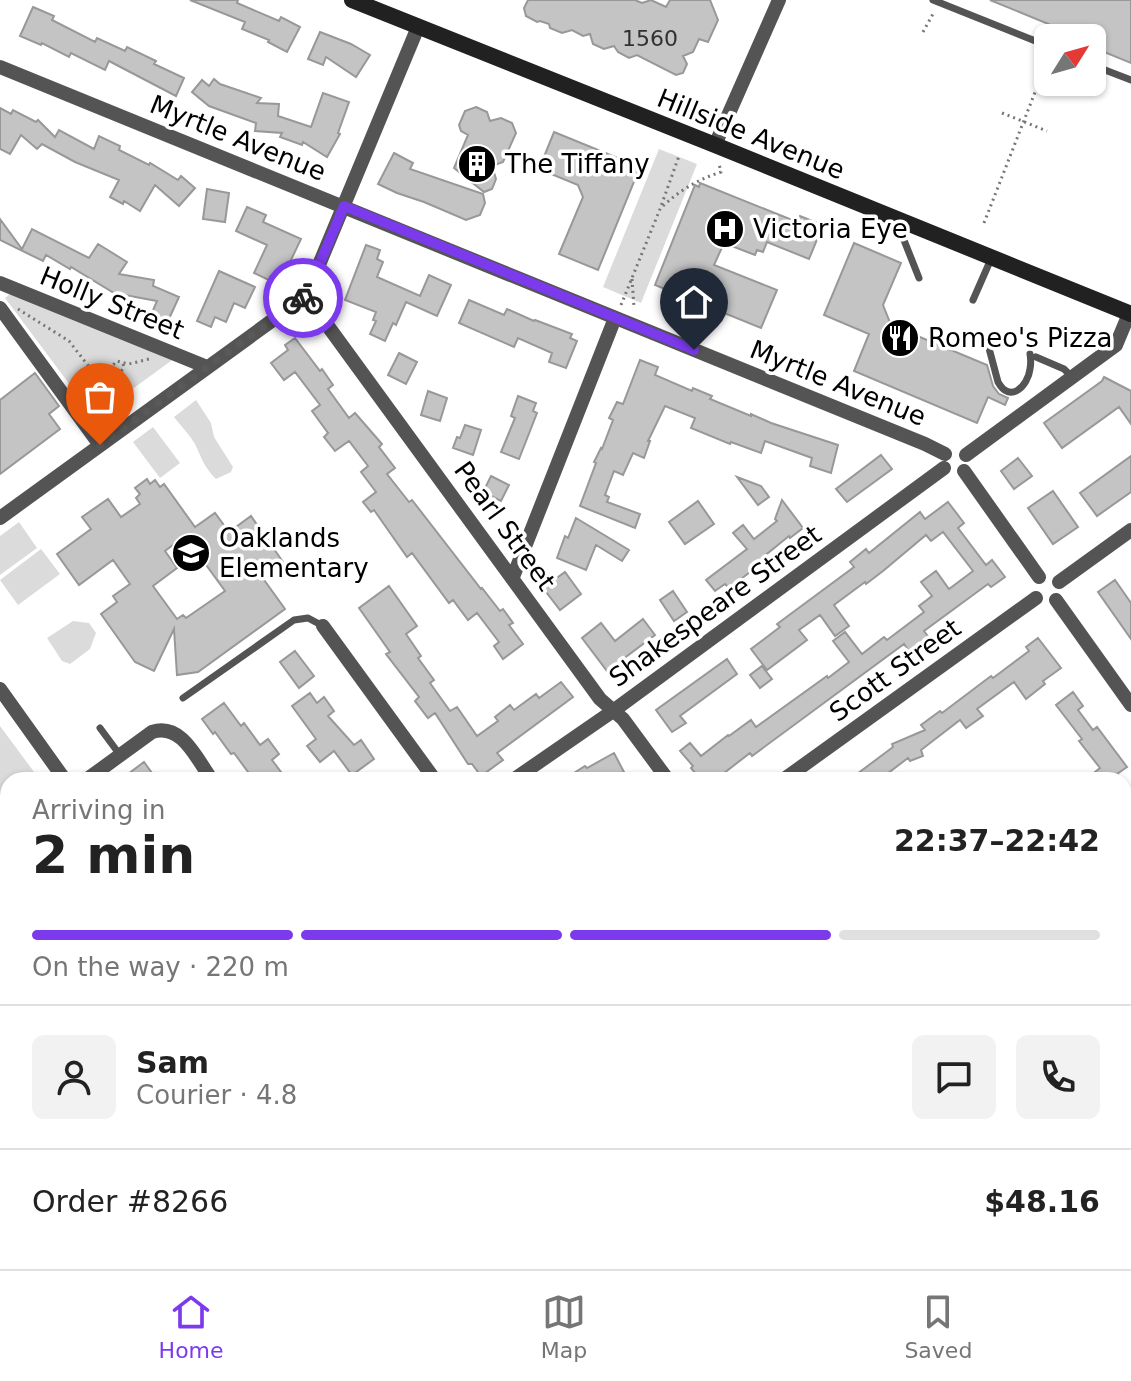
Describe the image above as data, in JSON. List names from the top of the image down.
{
  "streets": {
    "main road": ["Hillside Avenue"],
    "street": [
      "Myrtle Avenue",
      "Holly Street",
      "Pearl Street",
      "Shakespeare Street",
      "Scott Street"
    ]
  },
  "crossings": [
    ["Myrtle Avenue", "Shakespeare Street"],
    ["Pearl Street", "Shakespeare Street"]
  ],
  "places": {
    "building": ["The Tiffany"],
    "hospital": ["Victoria Eye"],
    "restaurant": ["Romeo's Pizza"],
    "school or university": ["Oaklands Elementary"]
  },
  "house_numbers": ["1560"],
  "north": "top right",
  "page": {
    "heading": ["2 min", "Arriving in", "22:37–22:42"],
    "panel": [
      "Sam",
      "Courier · 4.8",
      "Order #8266",
      "$48.16"
    ],
    "bar": "On the way · 220 m",
    "tabs": ["Home", "Map", "Saved"]
  }
}
